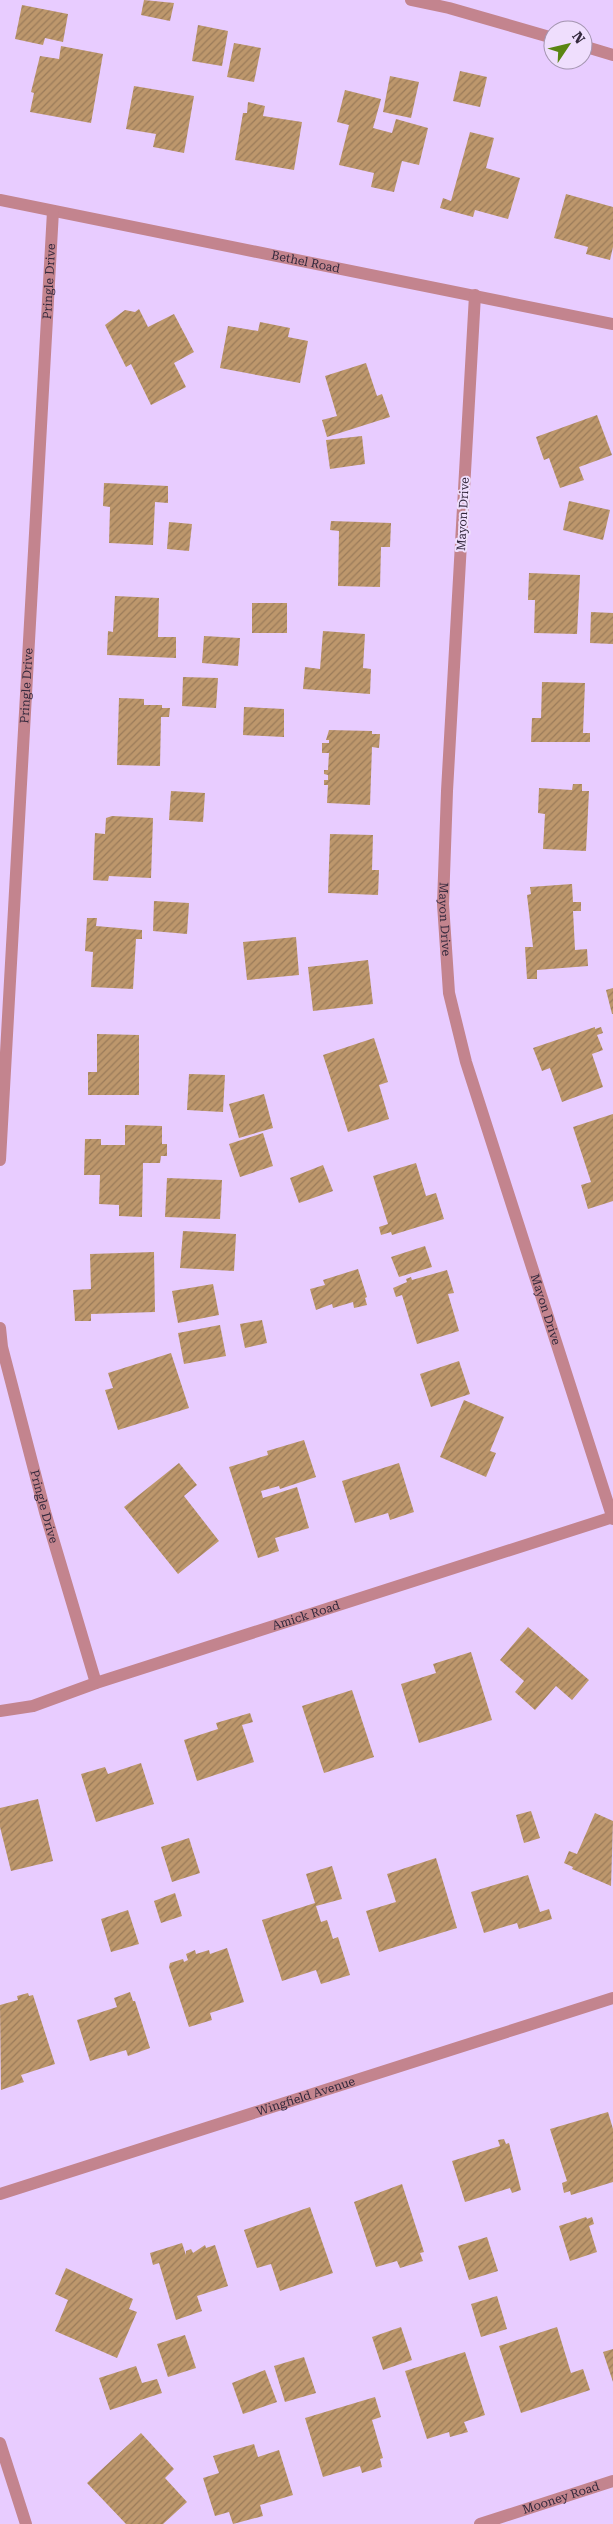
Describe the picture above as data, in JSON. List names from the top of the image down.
{
  "streets": {
    "street": [
      "Bethel Road",
      "Pringle Drive",
      "Mayon Drive",
      "Amick Road",
      "Wingfield Avenue",
      "Mooney Road"
    ]
  },
  "crossings": [
    ["Bethel Road", "Pringle Drive"],
    ["Bethel Road", "Mayon Drive"],
    ["Pringle Drive", "Amick Road"],
    ["Mayon Drive", "Amick Road"]
  ],
  "north": "top right"
}
